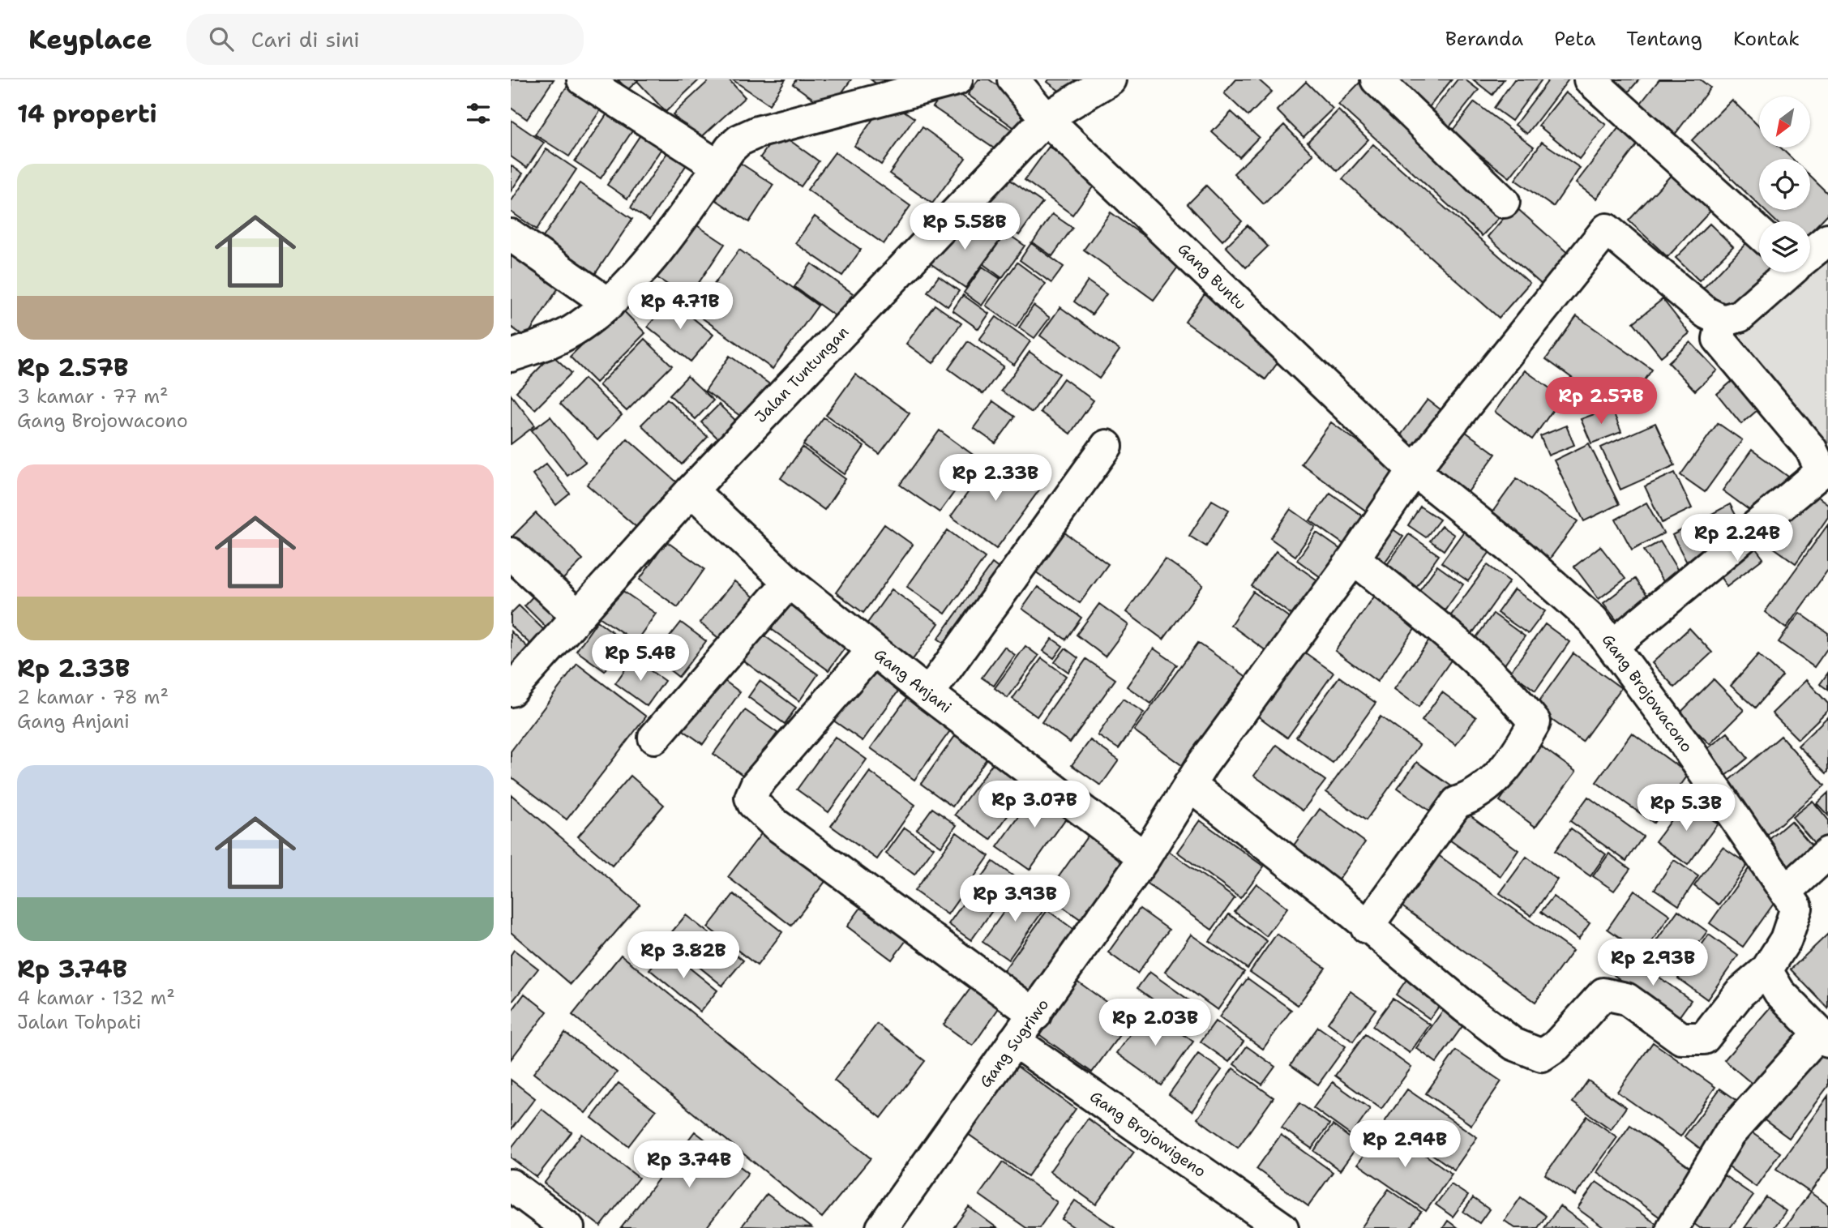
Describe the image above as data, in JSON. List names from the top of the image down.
{
  "streets": {
    "street": [
      "Gang Buntu",
      "Jalan Tuntungan",
      "Gang Anjani",
      "Gang Brojowacono",
      "Gang Sugriwo",
      "Gang Brojowigeno"
    ]
  },
  "crossings": [
    ["Gang Buntu", "Jalan Tuntungan"],
    ["Gang Buntu", "Gang Brojowacono"],
    ["Gang Buntu", "Gang Sugriwo"],
    ["Jalan Tuntungan", "Gang Anjani"],
    ["Gang Anjani", "Gang Sugriwo"],
    ["Gang Brojowacono", "Gang Sugriwo"],
    ["Gang Sugriwo", "Gang Brojowigeno"]
  ],
  "north": "bottom left",
  "page": {
    "header": "Keyplace",
    "search": "Cari di sini",
    "nav": [
      "Beranda",
      "Peta",
      "Tentang",
      "Kontak"
    ],
    "heading": "14 properti",
    "list": [
      {
        "name": "Rp 2.57B",
        "note": "3 kamar · 77 m² · Gang Brojowacono"
      },
      {
        "name": "Rp 2.33B",
        "note": "2 kamar · 78 m² · Gang Anjani"
      },
      {
        "name": "Rp 3.74B",
        "note": "4 kamar · 132 m² · Jalan Tohpati"
      }
    ],
    "price": [
      "Rp 5.58B",
      "Rp 4.71B",
      "Rp 2.57B",
      "Rp 2.33B",
      "Rp 2.24B",
      "Rp 5.4B",
      "Rp 3.07B",
      "Rp 5.3B",
      "Rp 3.93B",
      "Rp 3.82B",
      "Rp 2.93B",
      "Rp 2.03B",
      "Rp 2.94B",
      "Rp 3.74B"
    ]
  }
}
